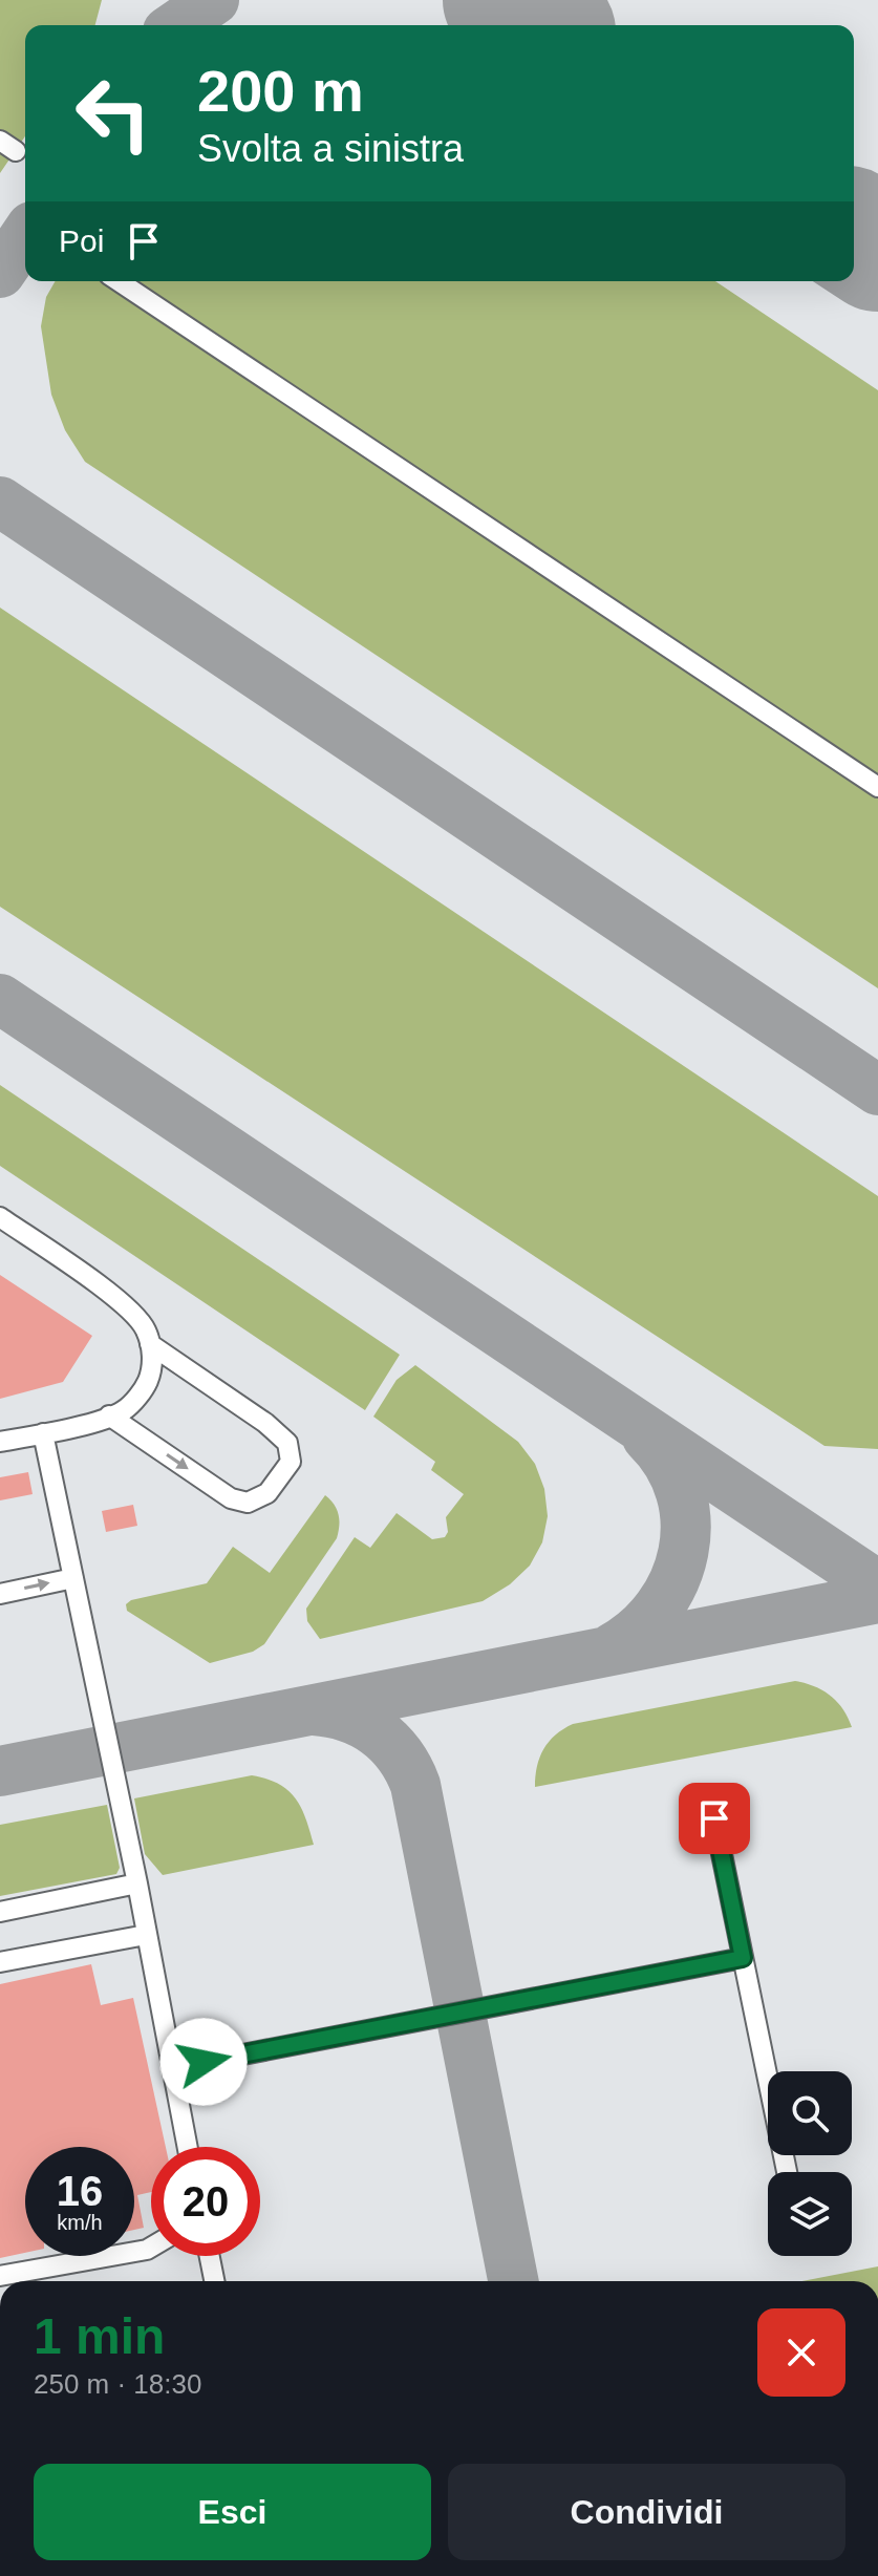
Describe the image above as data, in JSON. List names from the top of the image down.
{
  "page": {
    "turn": ["200 m", "Svolta a sinistra"],
    "then": "Poi",
    "speed": "16 km/h",
    "limit": "20",
    "heading": ["1 min", "250 m · 18:30"],
    "buttons": ["Esci", "Condividi"]
  }
}
